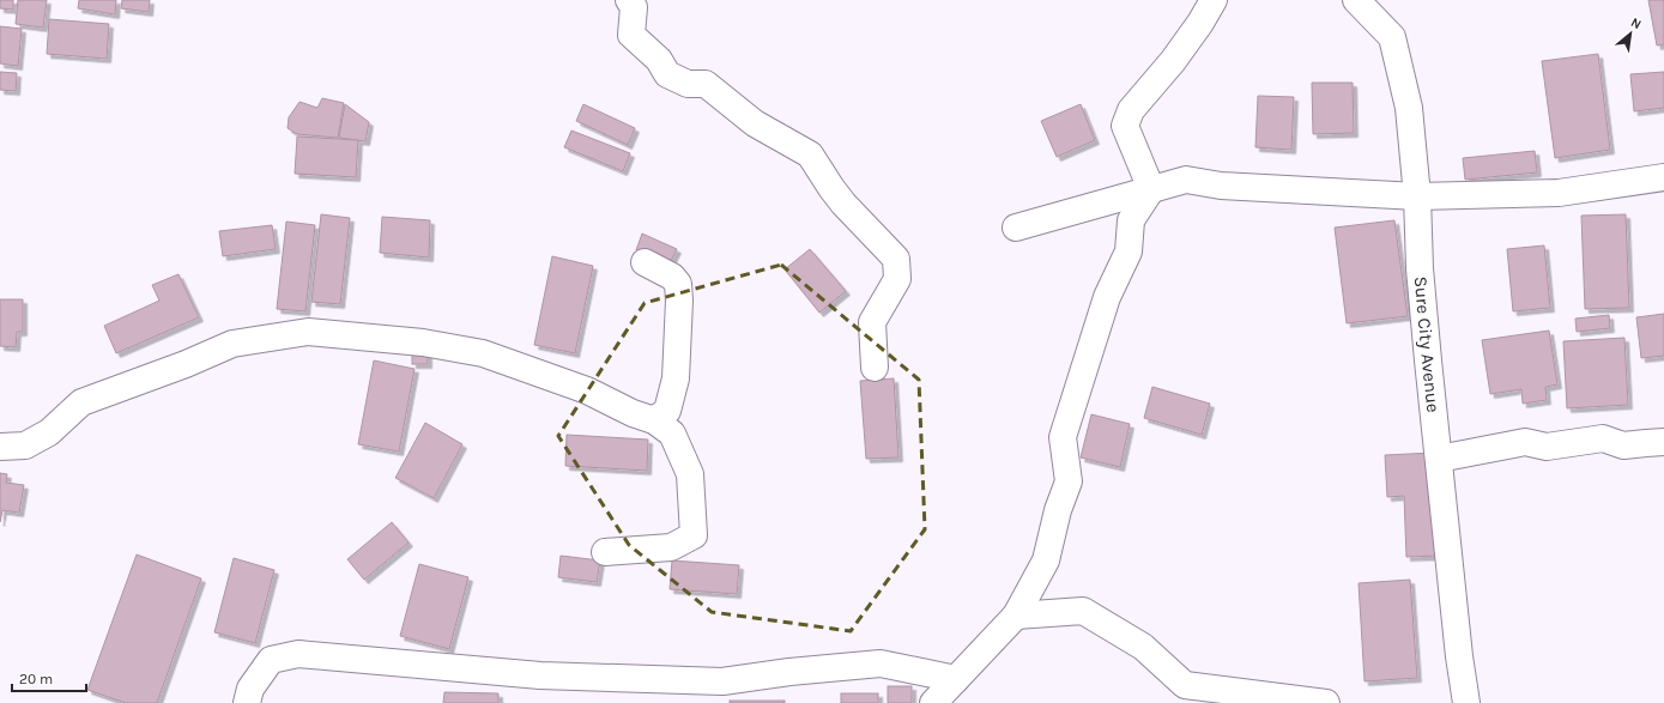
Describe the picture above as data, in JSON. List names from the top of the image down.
{
  "streets": {
    "street": ["Sure City Avenue"]
  },
  "scale_bar": "20 m",
  "north": "top right"
}
